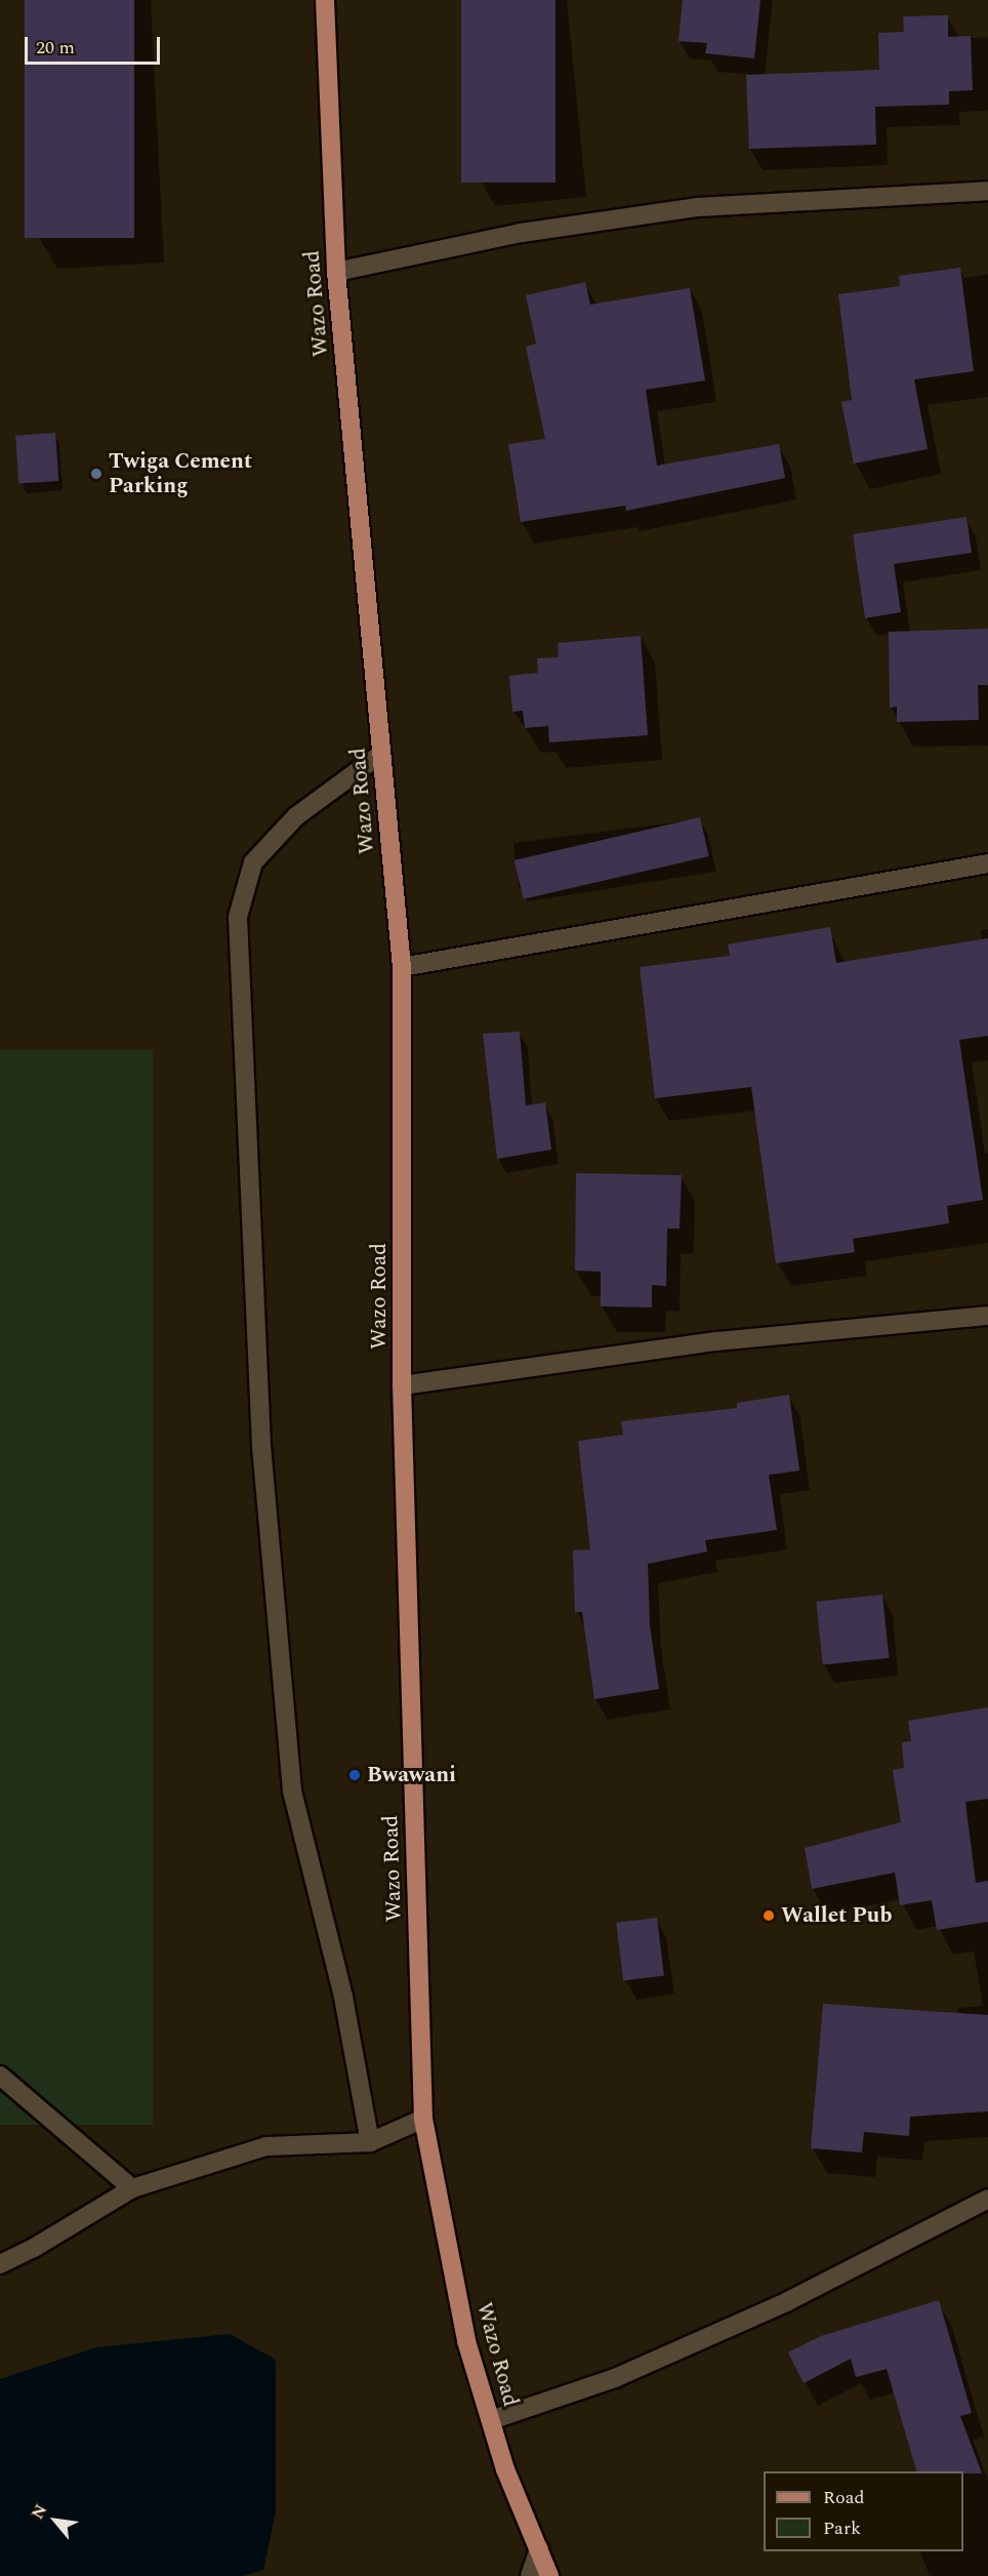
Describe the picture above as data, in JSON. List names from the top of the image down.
{
  "streets": {
    "main road": ["Wazo Road"]
  },
  "places": ["Twiga Cement Parking", "Bwawani", "Wallet Pub"],
  "legend": ["Road", "Park"],
  "scale_bar": "20 m",
  "north": "top left"
}
